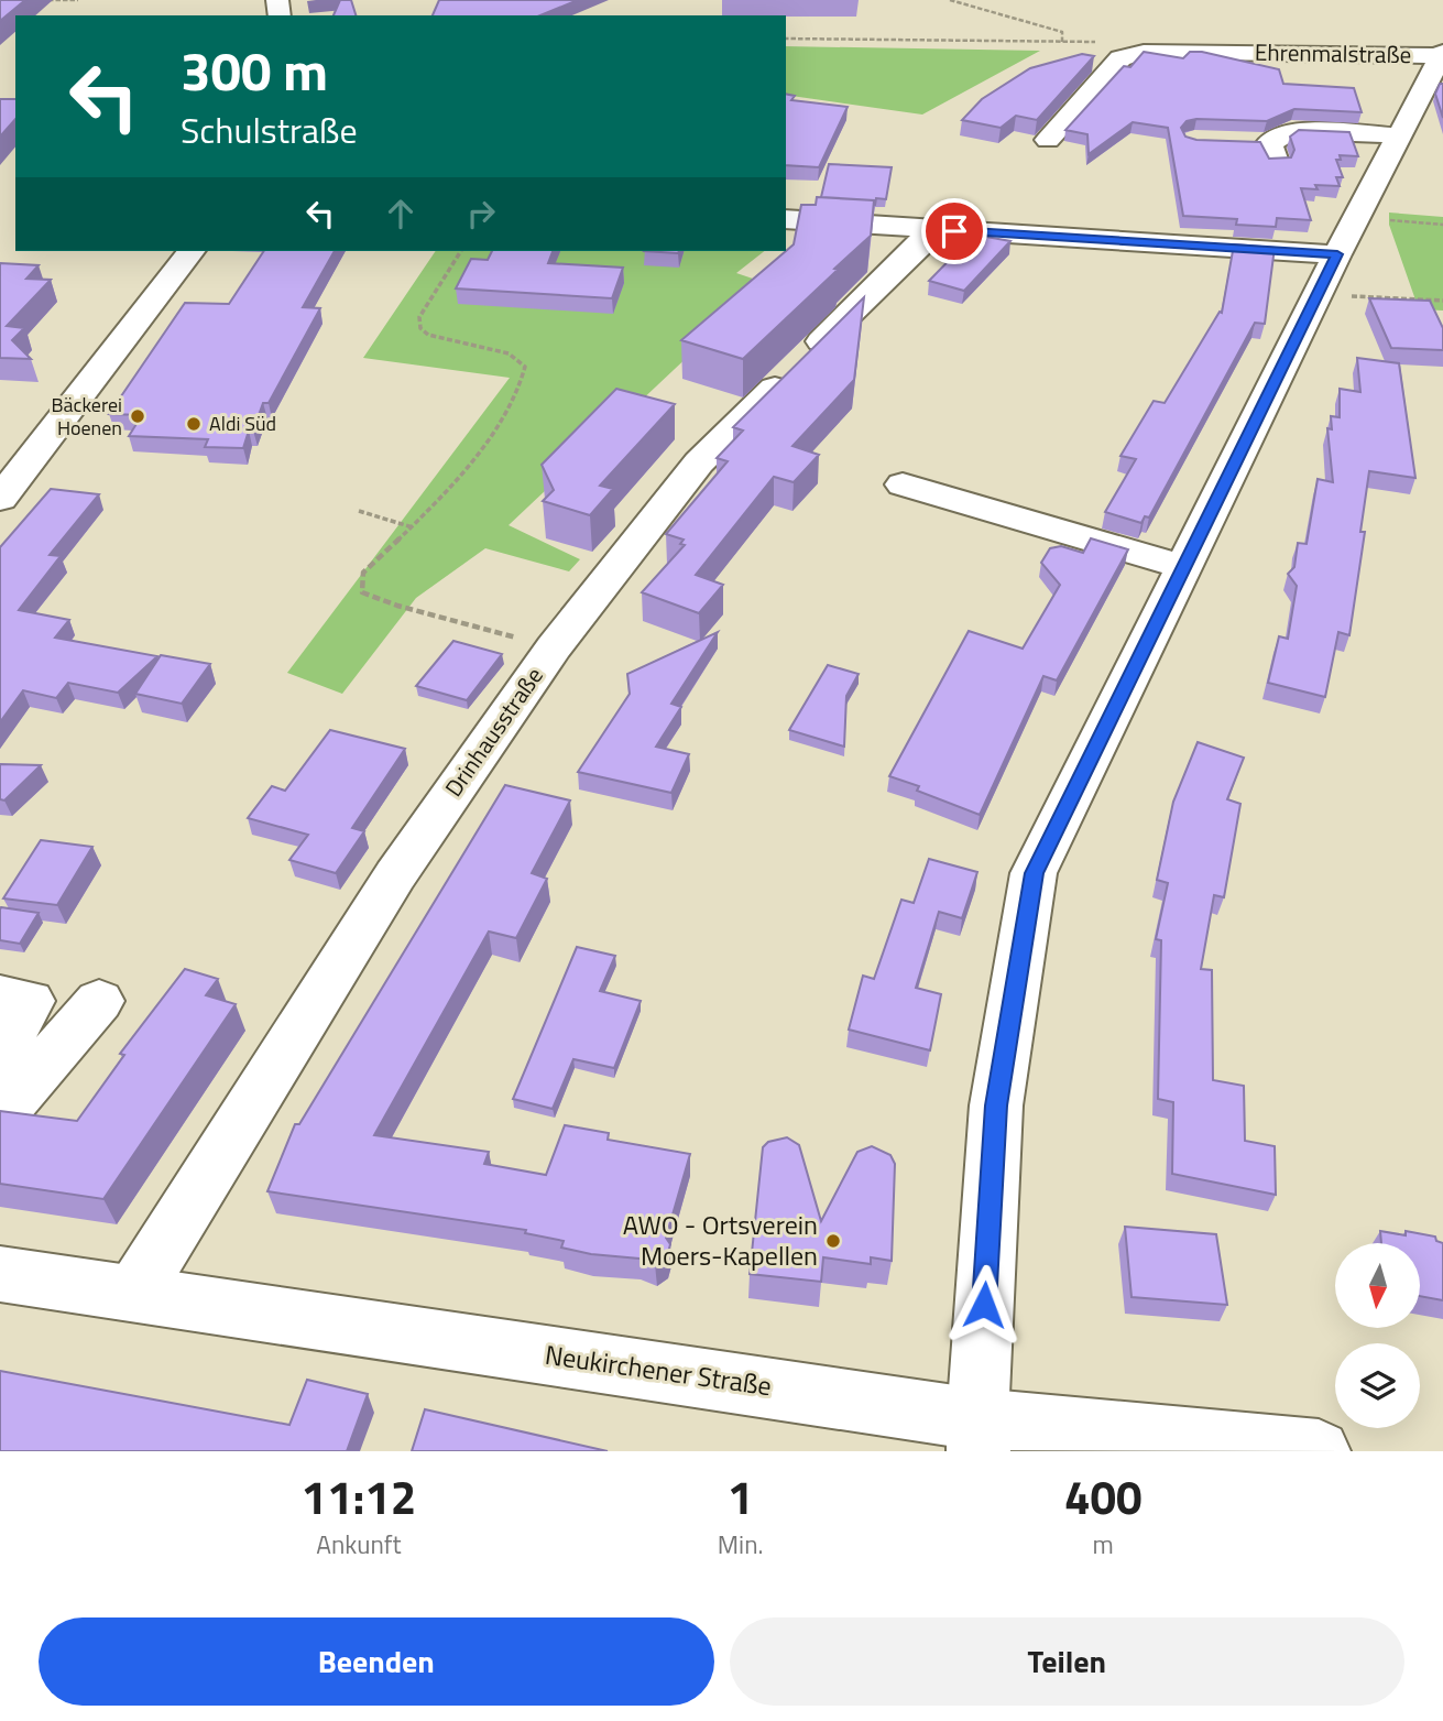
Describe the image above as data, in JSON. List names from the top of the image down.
{
  "streets": {
    "street": ["Ehrenmalstraße", "Drinhausstraße", "Neukirchener Straße"]
  },
  "crossings": [
    ["Ehrenmalstraße", "Neukirchener Straße"],
    ["Drinhausstraße", "Neukirchener Straße"]
  ],
  "places": ["Bäckerei Hoenen", "Aldi Süd", "AWO - Ortsverein Moers-Kapellen"],
  "north": "bottom",
  "page": {
    "turn": ["300 m", "Schulstraße"],
    "eta": [
      "11:12",
      "Ankunft",
      "1",
      "Min.",
      "400",
      "m"
    ],
    "buttons": ["Beenden", "Teilen"]
  }
}
